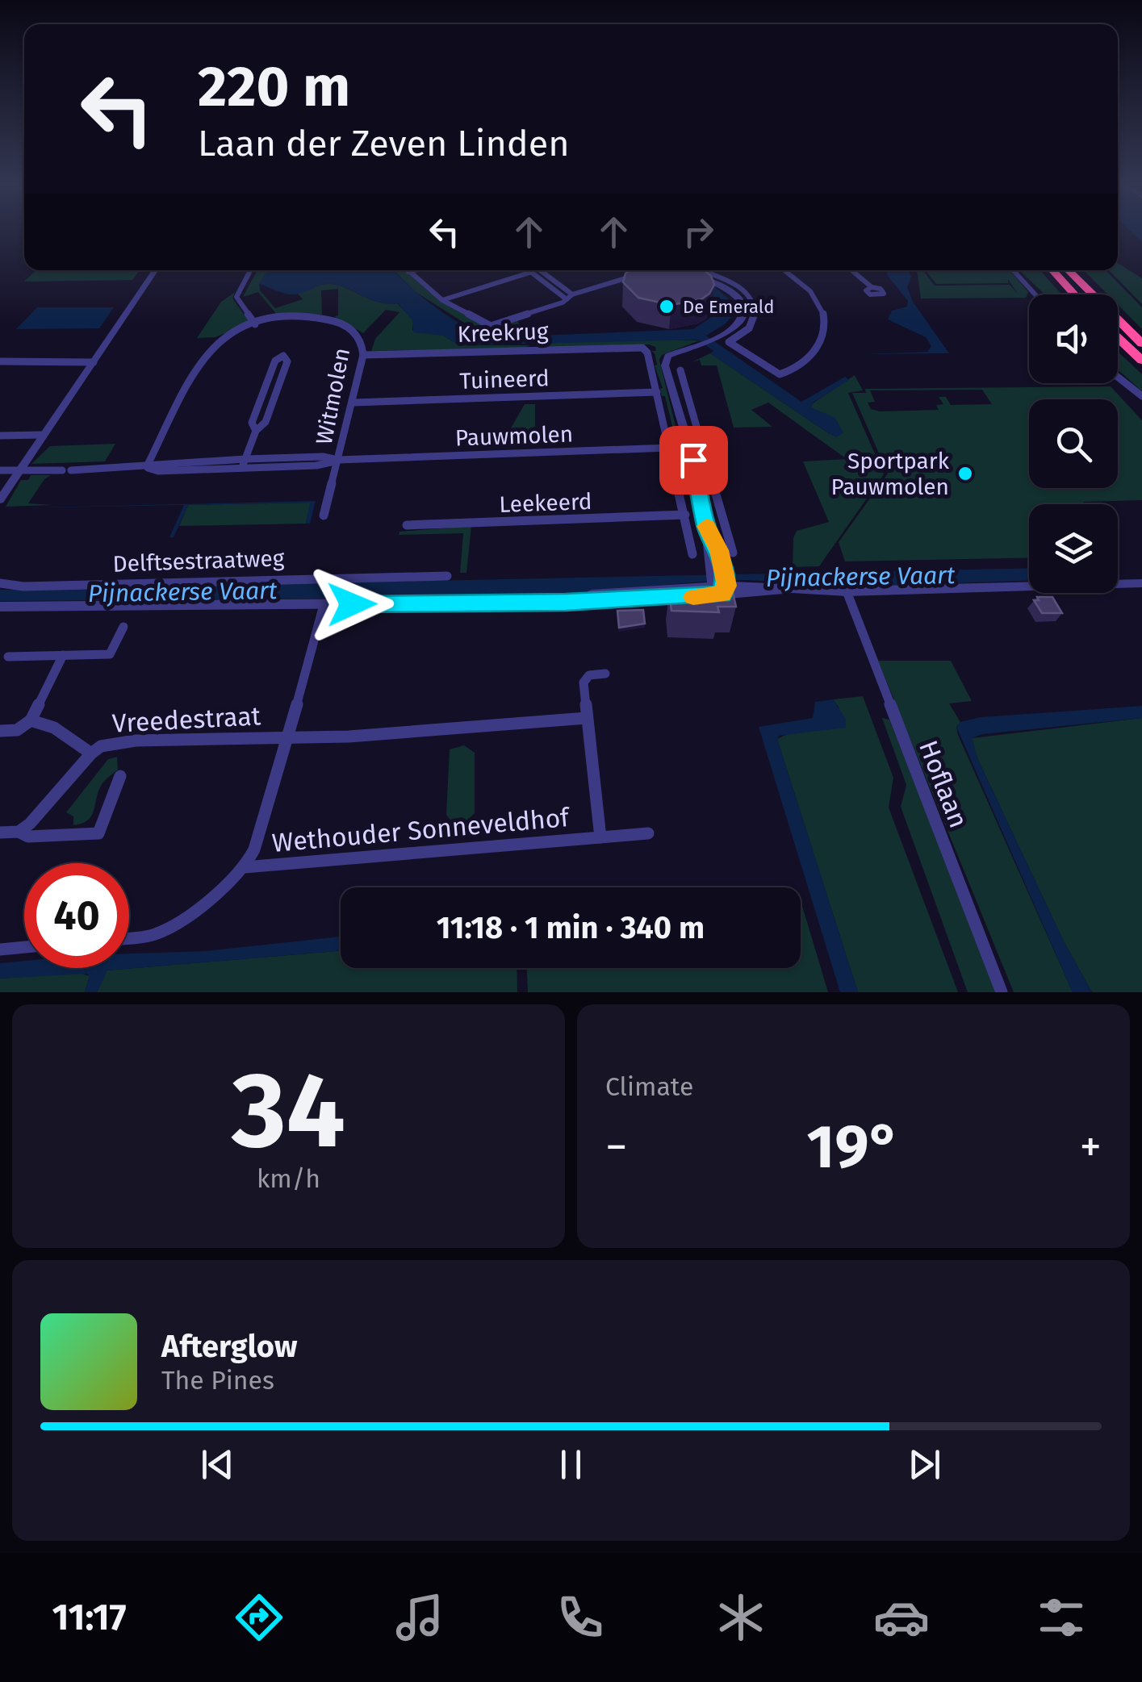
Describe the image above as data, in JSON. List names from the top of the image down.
{
  "streets": {
    "street": [
      "Kreekrug",
      "Tuineerd",
      "Witmolen",
      "Pauwmolen",
      "Leekeerd",
      "Delftsestraatweg",
      "Vreedestraat",
      "Hoflaan",
      "Wethouder Sonneveldhof"
    ]
  },
  "crossings": [
    ["Kreekrug", "Tuineerd"],
    ["Kreekrug", "Witmolen"],
    ["Tuineerd", "Witmolen"],
    ["Witmolen", "Pauwmolen"],
    ["Delftsestraatweg", "Hoflaan"]
  ],
  "water": ["Pijnackerse Vaart"],
  "places": ["De Emerald", "Sportpark Pauwmolen"],
  "page": {
    "turn": ["220 m", "Laan der Zeven Linden"],
    "limit": "40",
    "trip": "11:18 · 1 min · 340 m",
    "tile": [
      ["34", "km/h"],
      "Climate"
    ],
    "heat": ["−", "19°", "+"],
    "song": ["Afterglow", "The Pines"],
    "tabs": "11:17"
  }
}
